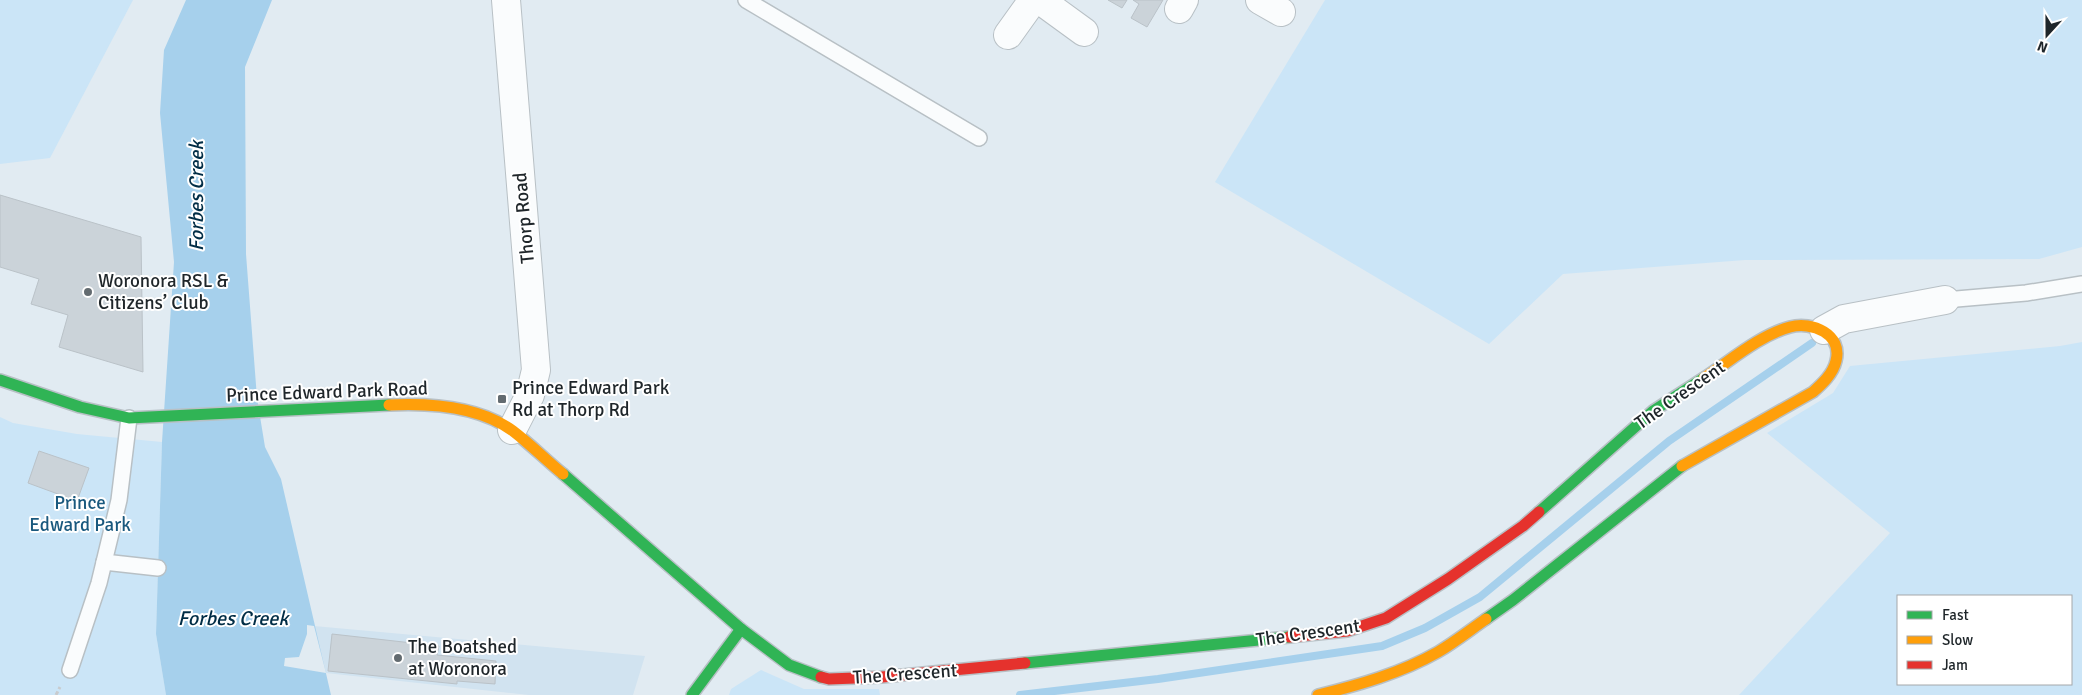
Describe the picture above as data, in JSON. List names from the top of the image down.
{
  "streets": {
    "street": ["Thorp Road", "Prince Edward Park Road", "The Crescent"]
  },
  "crossings": [
    ["Thorp Road", "Prince Edward Park Road"],
    ["Prince Edward Park Road", "The Crescent"]
  ],
  "water": ["Forbes Creek"],
  "parks": ["Prince Edward Park"],
  "places": {
    "other": ["Woronora RSL & Citizens’ Club", "The Boatshed at Woronora"],
    "transit": ["Prince Edward Park Rd at Thorp Rd"]
  },
  "legend": ["Fast", "Slow", "Jam"],
  "north": "bottom"
}
